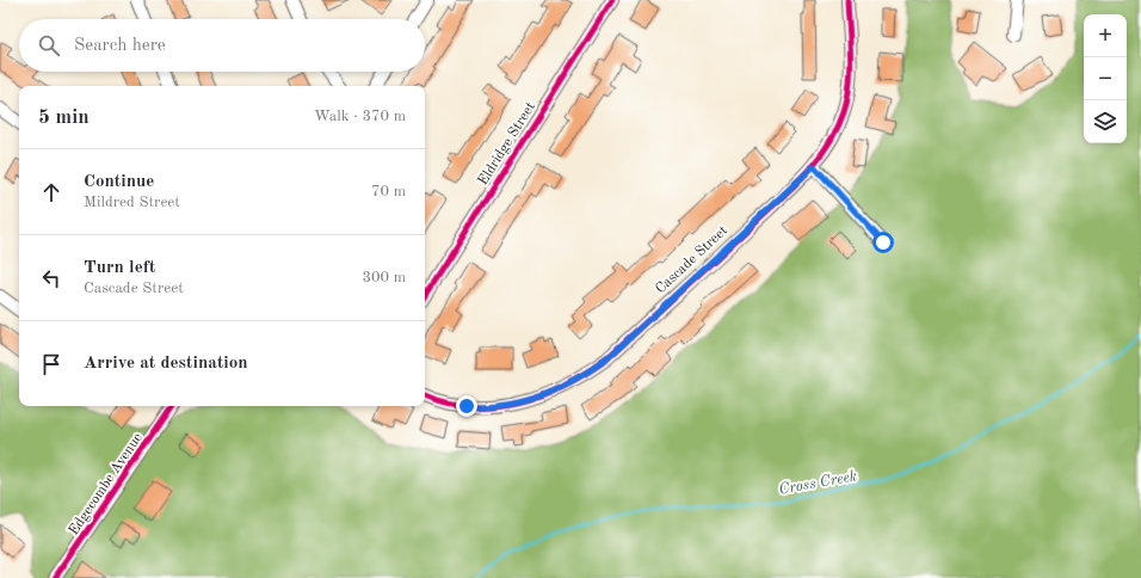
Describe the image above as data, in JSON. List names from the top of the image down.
{
  "streets": {
    "street": ["Eldridge Street", "Cascade Street", "Edgecombe Avenue"]
  },
  "water": ["Cross Creek"],
  "page": {
    "map_buttons": ["+", "−"],
    "search": "Search here",
    "heading": ["5 min", "Walk · 370 m"],
    "list": [
      ["Continue", "Mildred Street", "70 m"],
      ["Turn left", "Cascade Street", "300 m"],
      "Arrive at destination"
    ]
  }
}
